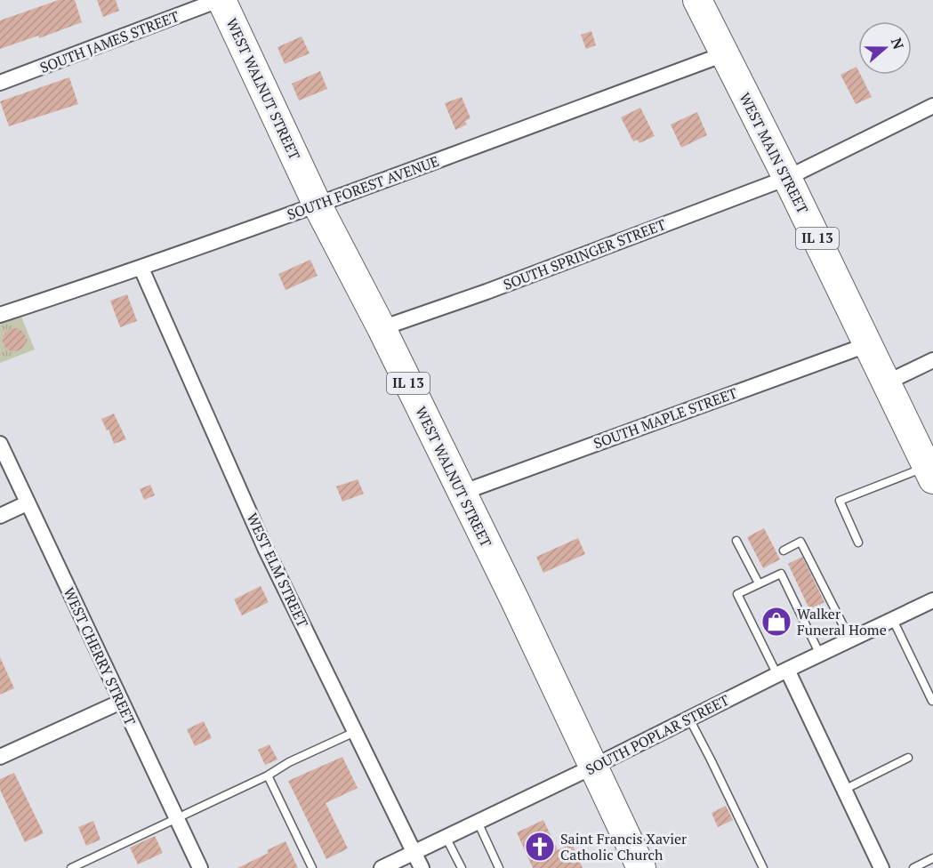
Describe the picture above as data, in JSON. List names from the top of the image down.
{
  "streets": {
    "highway": ["WEST WALNUT STREET", "WEST MAIN STREET", "IL 13"],
    "street": [
      "SOUTH JAMES STREET",
      "SOUTH FOREST AVENUE",
      "SOUTH SPRINGER STREET",
      "SOUTH MAPLE STREET",
      "WEST ELM STREET",
      "WEST CHERRY STREET",
      "SOUTH POPLAR STREET"
    ]
  },
  "crossings": [
    ["SOUTH JAMES STREET", "WEST WALNUT STREET"],
    ["WEST WALNUT STREET", "SOUTH FOREST AVENUE"],
    ["WEST WALNUT STREET", "SOUTH SPRINGER STREET"],
    ["WEST WALNUT STREET", "SOUTH MAPLE STREET"],
    ["WEST WALNUT STREET", "SOUTH POPLAR STREET"],
    ["WEST MAIN STREET", "SOUTH FOREST AVENUE"],
    ["WEST MAIN STREET", "SOUTH SPRINGER STREET"],
    ["WEST MAIN STREET", "SOUTH MAPLE STREET"],
    ["SOUTH FOREST AVENUE", "WEST ELM STREET"],
    ["WEST ELM STREET", "SOUTH POPLAR STREET"]
  ],
  "places": {
    "shop": ["Walker Funeral Home"],
    "church": ["Saint Francis Xavier Catholic Church"]
  },
  "north": "right"
}
